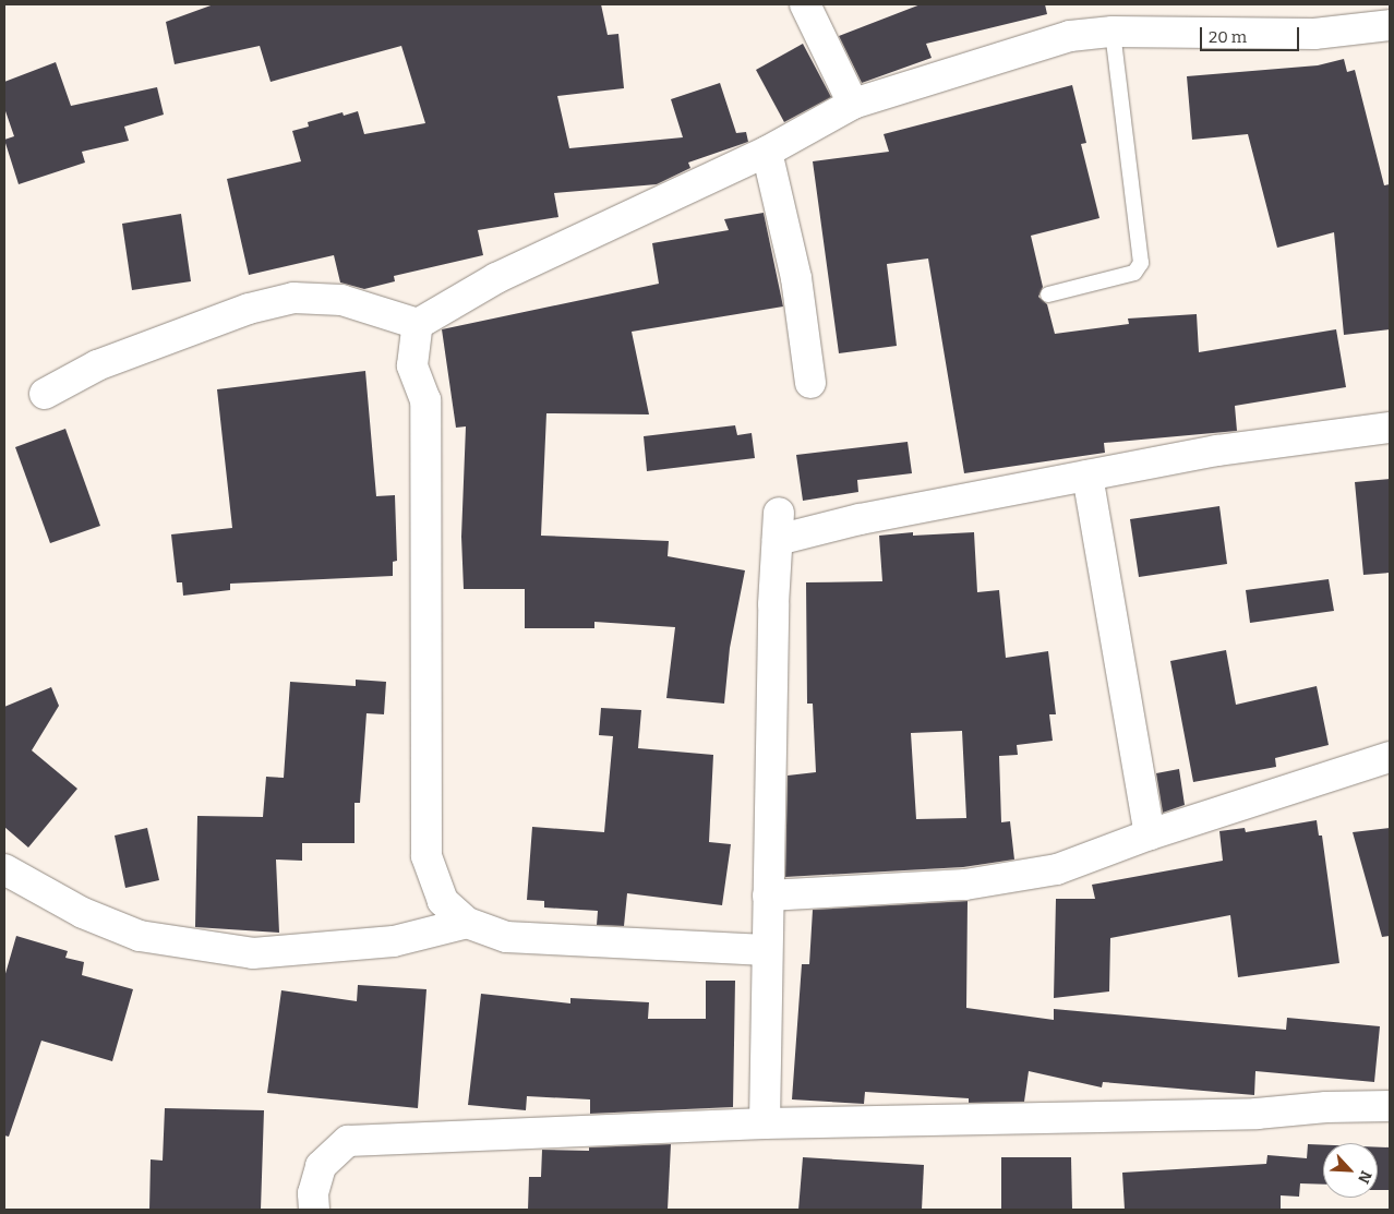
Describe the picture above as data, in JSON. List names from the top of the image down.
{
  "scale_bar": "20 m",
  "north": "bottom right"
}
